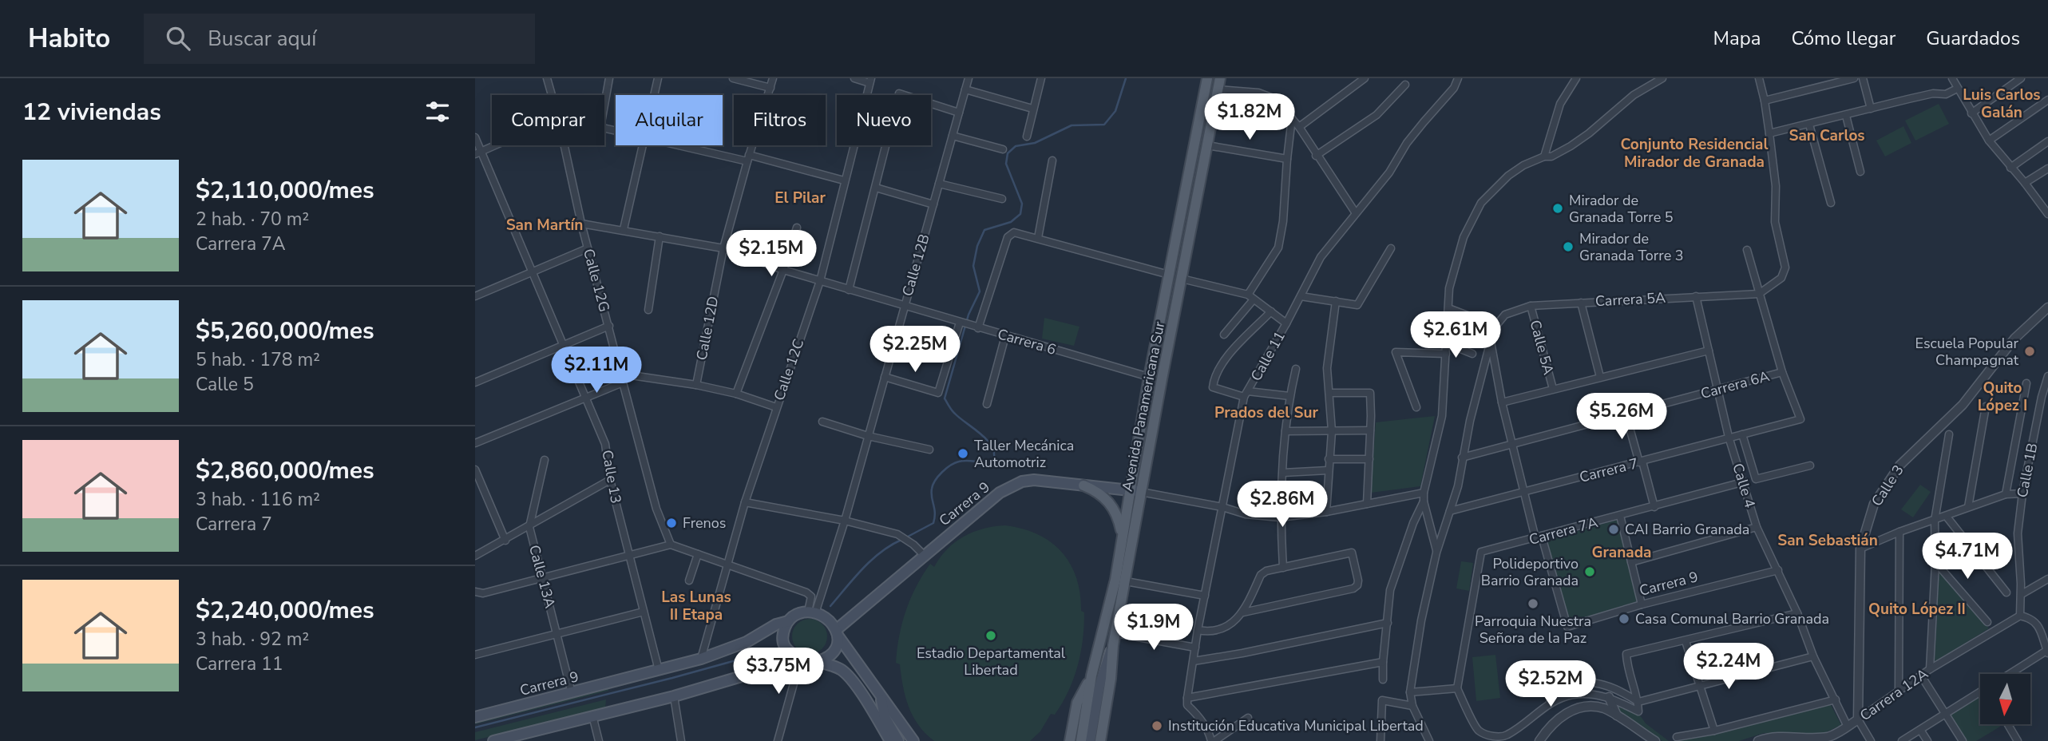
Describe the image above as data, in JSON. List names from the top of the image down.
{
  "streets": {
    "main road": ["Avenida Panamericana Sur", "Carrera 9"],
    "street": [
      "Calle 12B",
      "Calle 12G",
      "Carrera 5A",
      "Calle 12D",
      "Carrera 6",
      "Calle 5A",
      "Calle 11",
      "Calle 12C",
      "Carrera 6A",
      "Carrera 7",
      "Calle 1B",
      "Calle 13",
      "Calle 4",
      "Calle 3",
      "Carrera 7A",
      "Calle 13A",
      "Carrera 12A"
    ]
  },
  "crossings": [
    ["Calle 12B", "Carrera 6"],
    ["Calle 12B", "Carrera 9"],
    ["Calle 12G", "Carrera 6"],
    ["Carrera 5A", "Calle 5A"],
    ["Carrera 5A", "Carrera 6A"],
    ["Carrera 5A", "Carrera 7"],
    ["Carrera 5A", "Calle 4"],
    ["Calle 12D", "Carrera 6"],
    ["Carrera 6", "Calle 12C"],
    ["Carrera 6", "Avenida Panamericana Sur"],
    ["Calle 12C", "Carrera 9"],
    ["Carrera 6A", "Carrera 7"],
    ["Carrera 6A", "Calle 4"],
    ["Avenida Panamericana Sur", "Carrera 9"],
    ["Carrera 7", "Calle 4"],
    ["Calle 1B", "Carrera 12A"],
    ["Calle 13", "Carrera 9"],
    ["Calle 4", "Carrera 9"],
    ["Calle 4", "Carrera 7A"],
    ["Calle 4", "Carrera 12A"],
    ["Calle 3", "Carrera 12A"],
    ["Carrera 9", "Carrera 7A"],
    ["Carrera 9", "Calle 13A"]
  ],
  "districts": [
    "Luis Carlos Galán",
    "San Carlos",
    "Conjunto Residencial Mirador de Granada",
    "El Pilar",
    "San Martín",
    "Quito López I",
    "Prados del Sur",
    "San Sebastián",
    "Granada",
    "Las Lunas II Etapa",
    "Quito López II"
  ],
  "places": [
    "Mirador de Granada Torre 5",
    "Mirador de Granada Torre 3",
    "Escuela Popular Champagnat",
    "Taller Mecánica Automotriz",
    "Frenos",
    "CAI Barrio Granada",
    "Polideportivo Barrio Granada",
    "Parroquia Nuestra Señora de la Paz",
    "Casa Comunal Barrio Granada",
    "Estadio Departamental Libertad",
    "Institución Educativa Municipal Libertad"
  ],
  "north": "bottom",
  "page": {
    "header": "Habito",
    "search": "Buscar aquí",
    "nav": ["Mapa", "Cómo llegar", "Guardados"],
    "heading": "12 viviendas",
    "price": [
      "$1.82M",
      "$2.15M",
      "$2.61M",
      "$2.25M",
      "$2.11M",
      "$5.26M",
      "$2.86M",
      "$4.71M",
      "$1.9M",
      "$2.24M",
      "$3.75M",
      "$2.52M"
    ],
    "chip": [
      "Comprar",
      "Alquilar",
      "Filtros",
      "Nuevo"
    ],
    "list": [
      {
        "name": "$2,110,000/mes",
        "note": "2 hab. · 70 m² · Carrera 7A"
      },
      {
        "name": "$5,260,000/mes",
        "note": "5 hab. · 178 m² · Calle 5"
      },
      {
        "name": "$2,860,000/mes",
        "note": "3 hab. · 116 m² · Carrera 7"
      },
      {
        "name": "$2,240,000/mes",
        "note": "3 hab. · 92 m² · Carrera 11"
      }
    ]
  }
}
